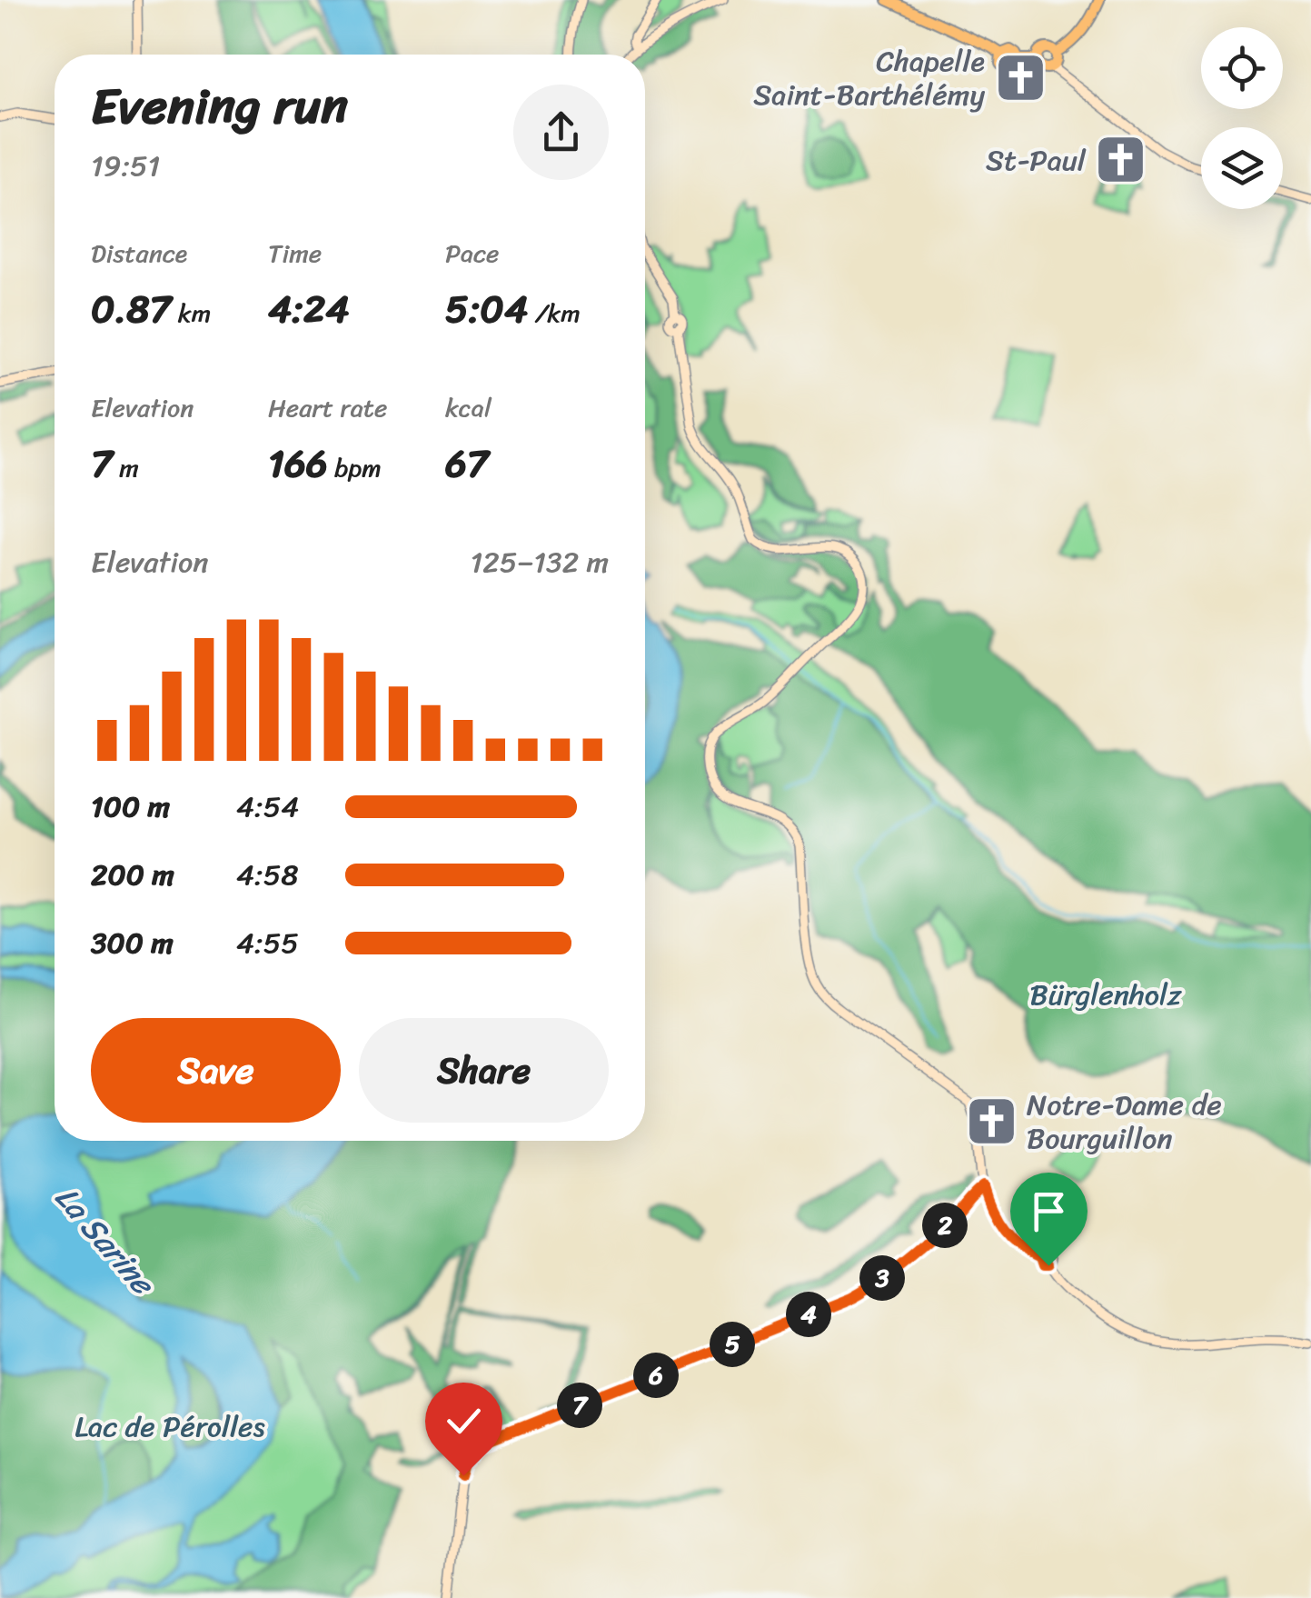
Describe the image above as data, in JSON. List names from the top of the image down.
{
  "water": ["La Sarine"],
  "parks": ["Bürglenholz", "Lac de Pérolles"],
  "places": {
    "church": ["Chapelle Saint-Barthélémy", "St-Paul", "Notre-Dame de Bourguillon"]
  },
  "page": {
    "heading": ["Evening run", "19:51"],
    "stats": [
      ["Distance", "0.87 km"],
      ["Time", "4:24"],
      ["Pace", "5:04 /km"],
      ["Elevation", "7 m"],
      ["Heart rate", "166 bpm"],
      ["kcal", "67"]
    ],
    "chart": ["Elevation", "125–132 m"],
    "list": [
      {
        "name": "100 m",
        "note": "4:54"
      },
      {
        "name": "200 m",
        "note": "4:58"
      },
      {
        "name": "300 m",
        "note": "4:55"
      }
    ],
    "buttons": ["Save", "Share"],
    "pins": [
      "2",
      "3",
      "4",
      "5",
      "6",
      "7"
    ]
  }
}
